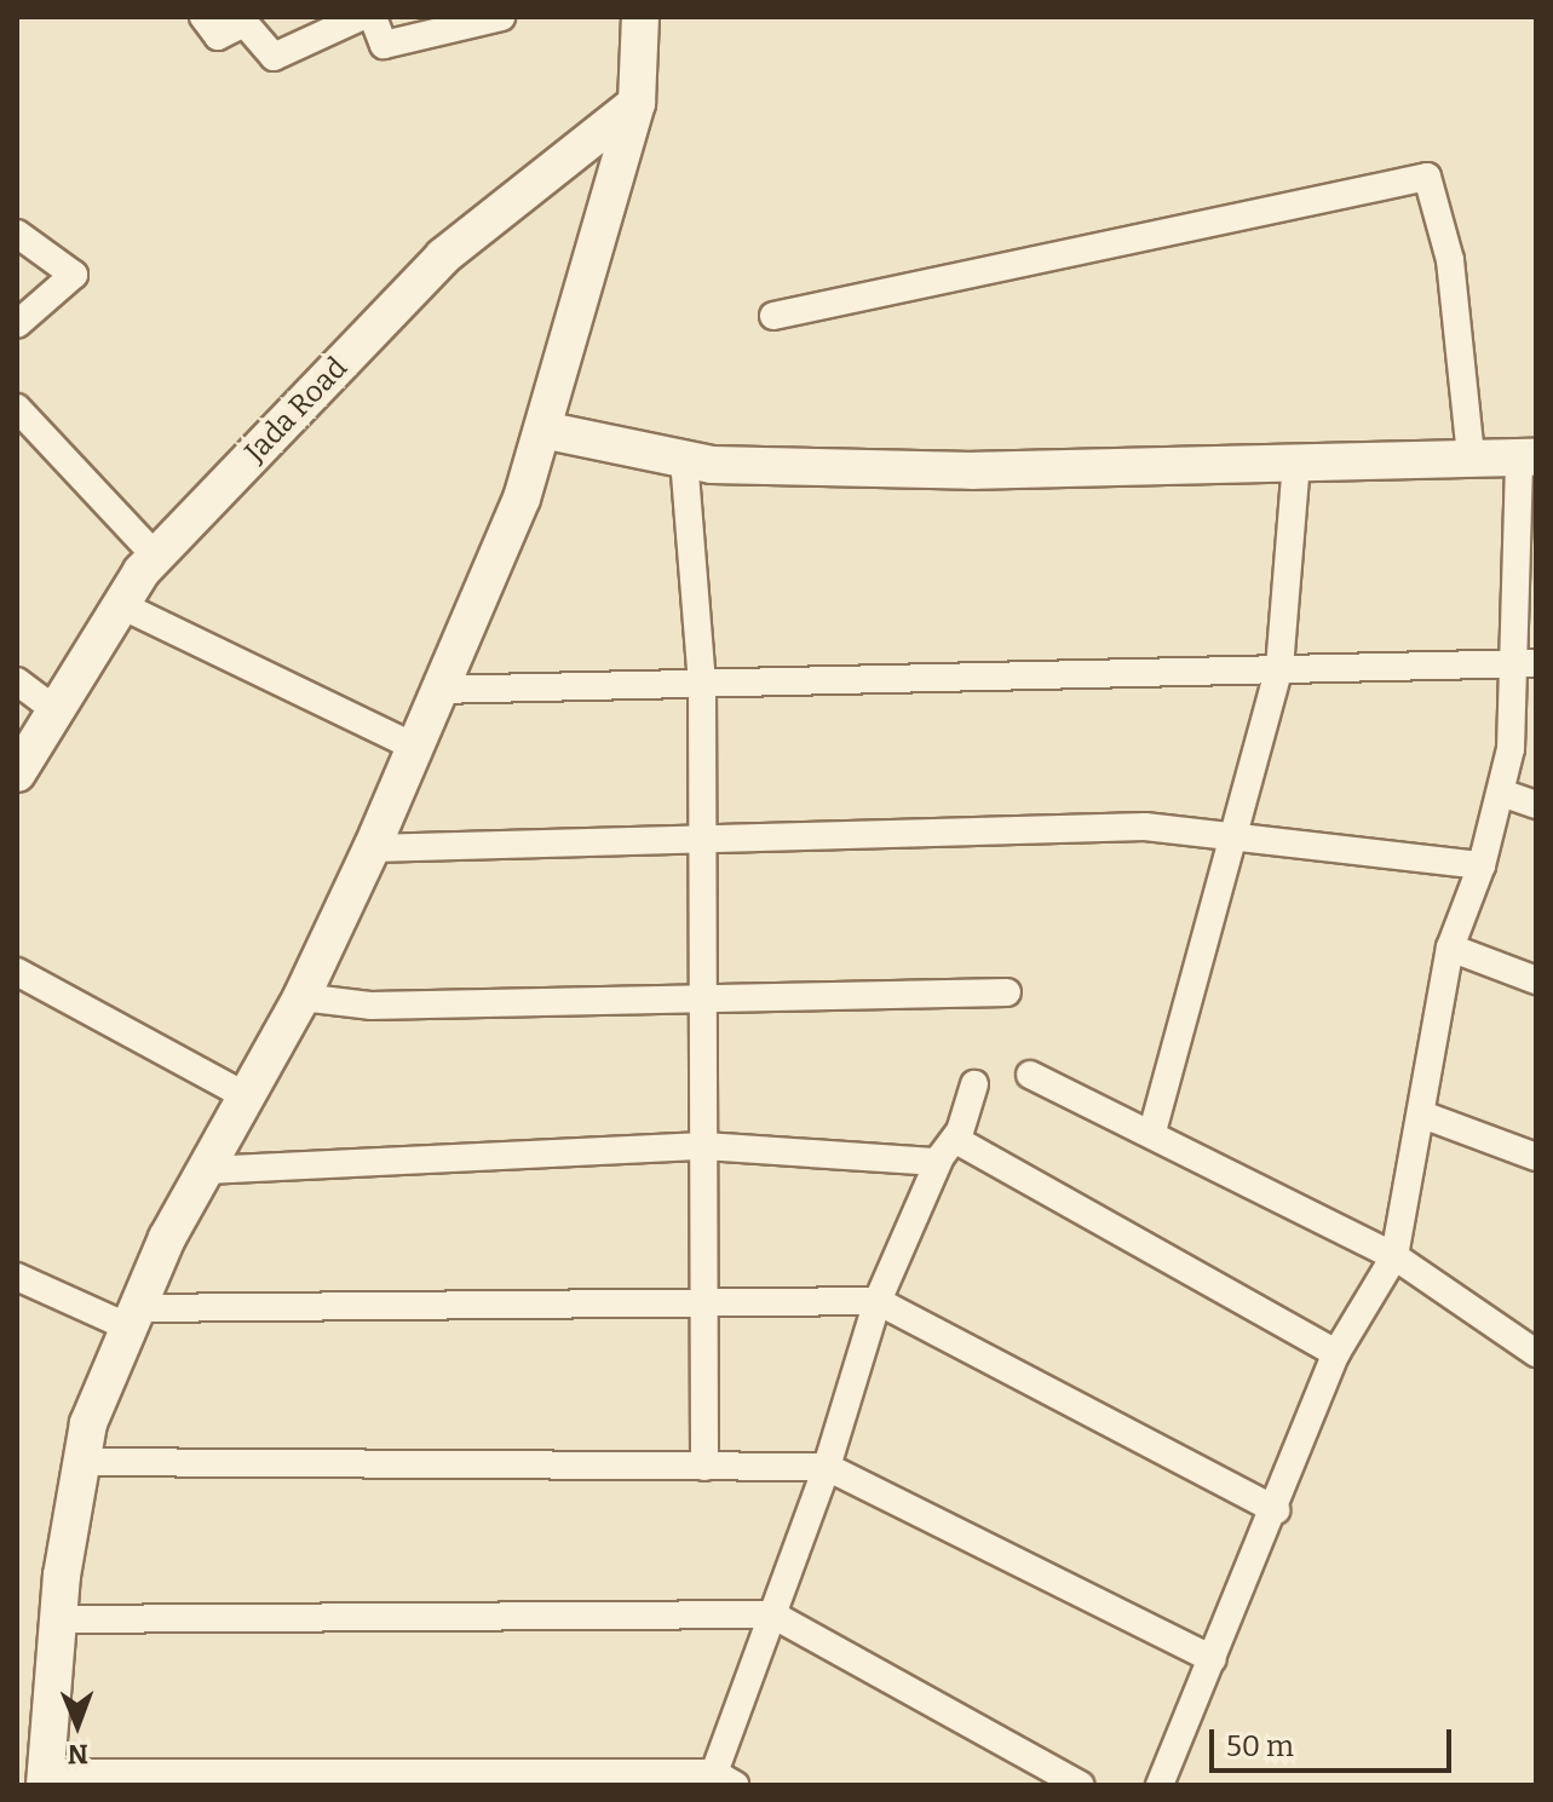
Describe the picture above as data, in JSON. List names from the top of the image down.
{
  "streets": {
    "street": ["Jada Road"]
  },
  "scale_bar": "50 m",
  "north": "bottom"
}
